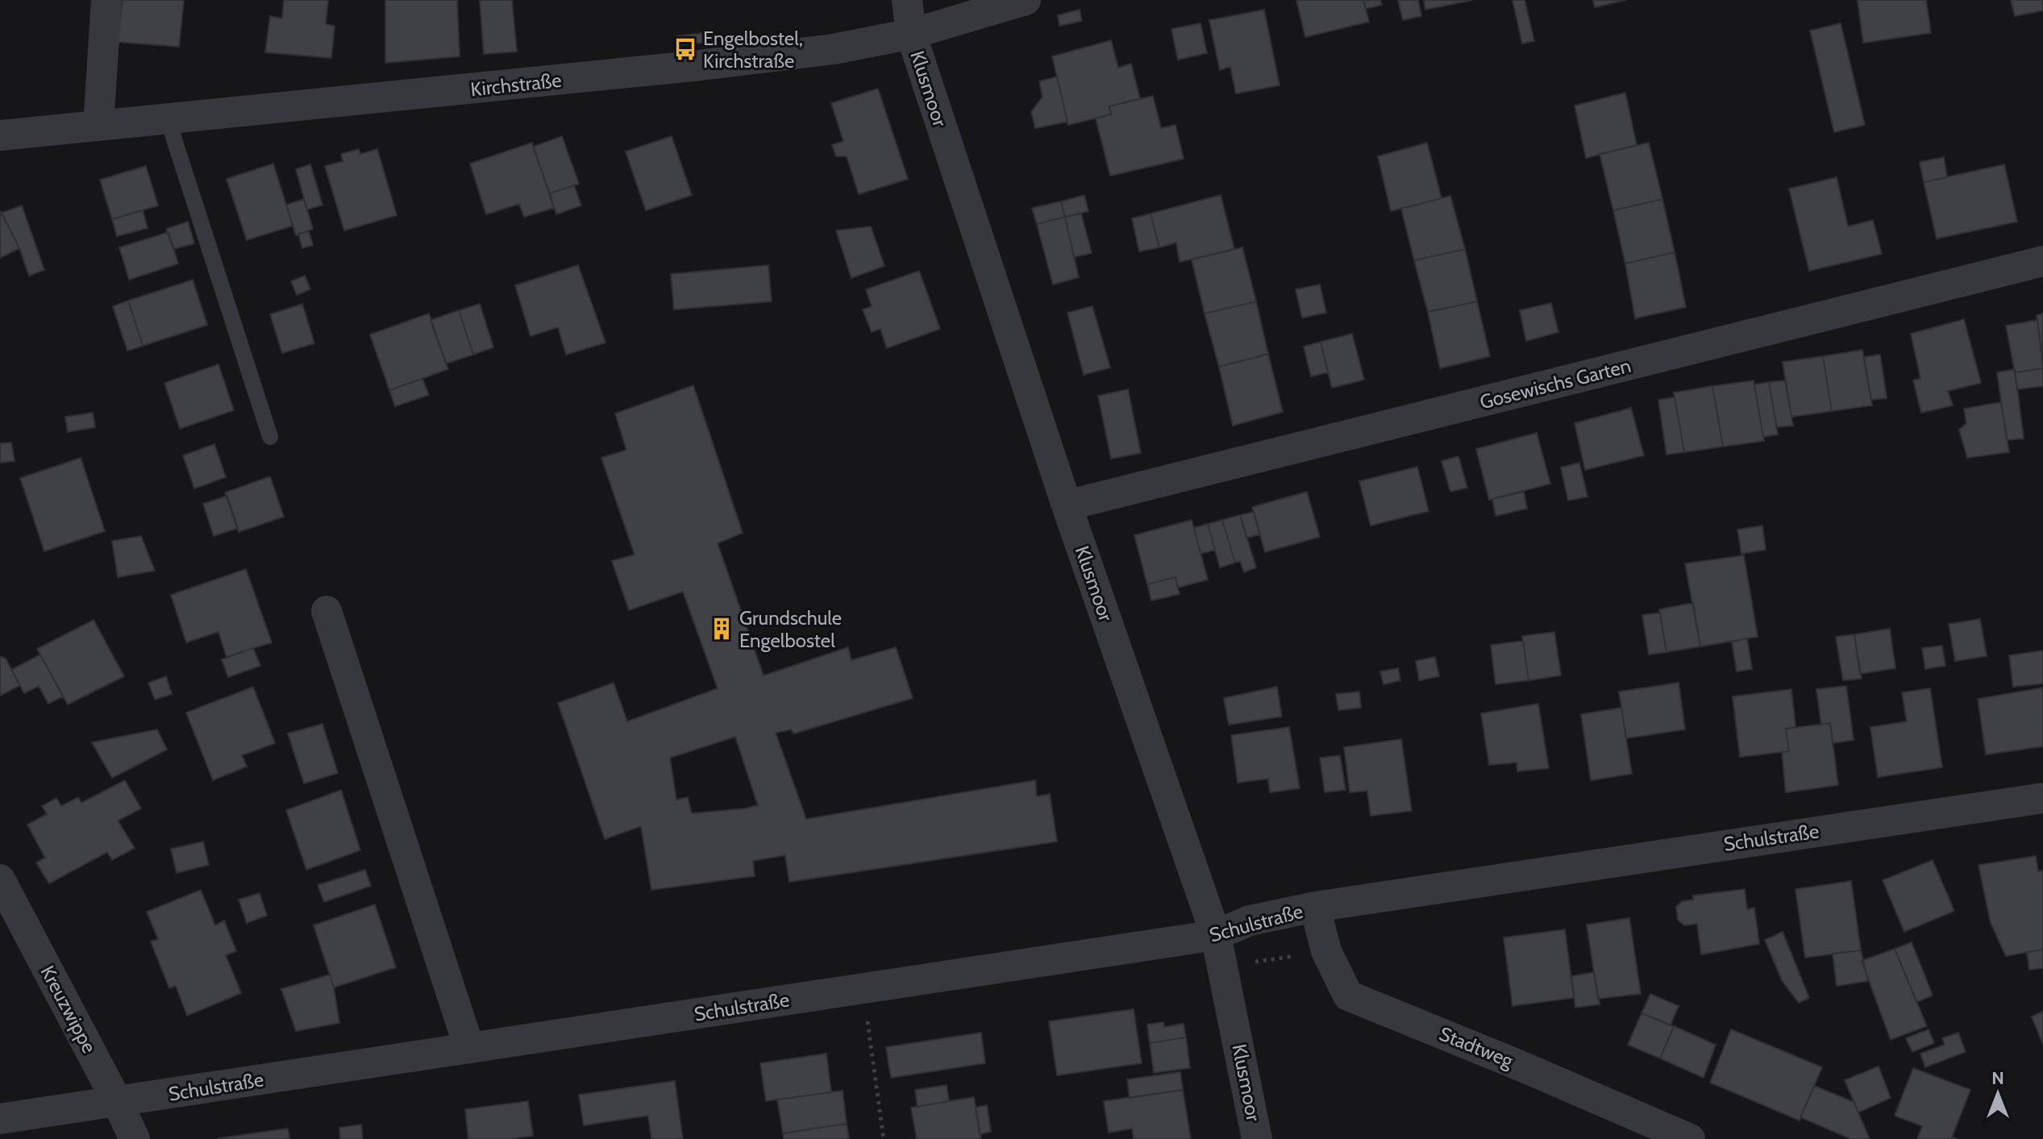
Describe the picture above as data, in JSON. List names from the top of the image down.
{
  "streets": {
    "street": [
      "Kirchstraße",
      "Klusmoor",
      "Gosewischs Garten",
      "Schulstraße",
      "Kreuzwippe",
      "Stadtweg"
    ]
  },
  "crossings": [
    ["Kirchstraße", "Klusmoor"],
    ["Klusmoor", "Gosewischs Garten"],
    ["Klusmoor", "Schulstraße"],
    ["Schulstraße", "Kreuzwippe"],
    ["Schulstraße", "Stadtweg"]
  ],
  "places": {
    "bus stop": ["Engelbostel, Kirchstraße"],
    "building": ["Grundschule Engelbostel"]
  },
  "north": "top"
}
